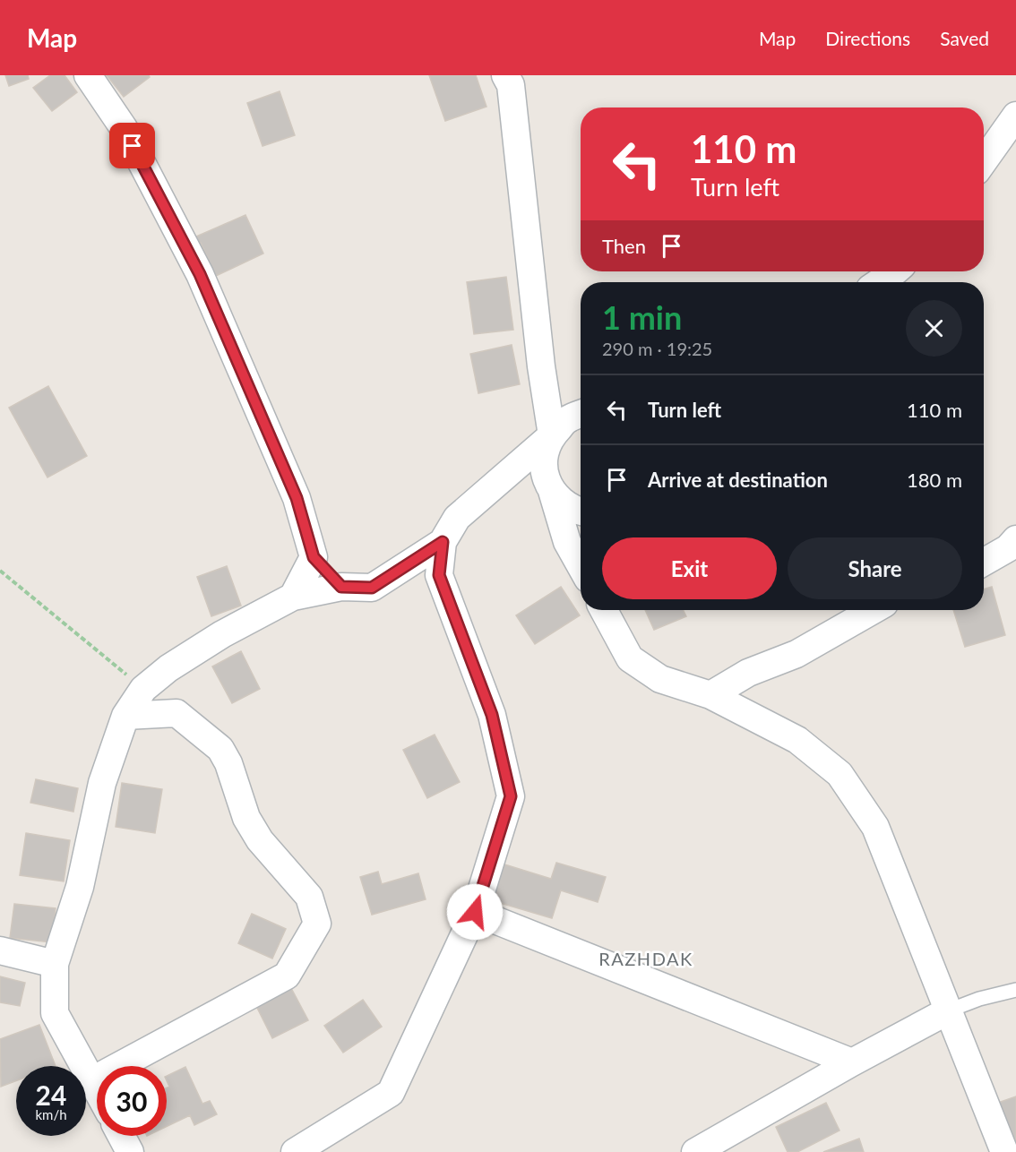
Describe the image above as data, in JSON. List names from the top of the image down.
{
  "districts": ["RAZHDAK"],
  "page": {
    "header": "Map",
    "nav": ["Map", "Directions", "Saved"],
    "turn": ["110 m", "Turn left"],
    "then": "Then",
    "heading": ["1 min", "290 m · 19:25"],
    "list": [
      {
        "name": "Turn left",
        "value": "110 m"
      },
      {
        "name": "Arrive at destination",
        "value": "180 m"
      }
    ],
    "buttons": ["Exit", "Share"],
    "speed": "24 km/h",
    "limit": "30"
  }
}
